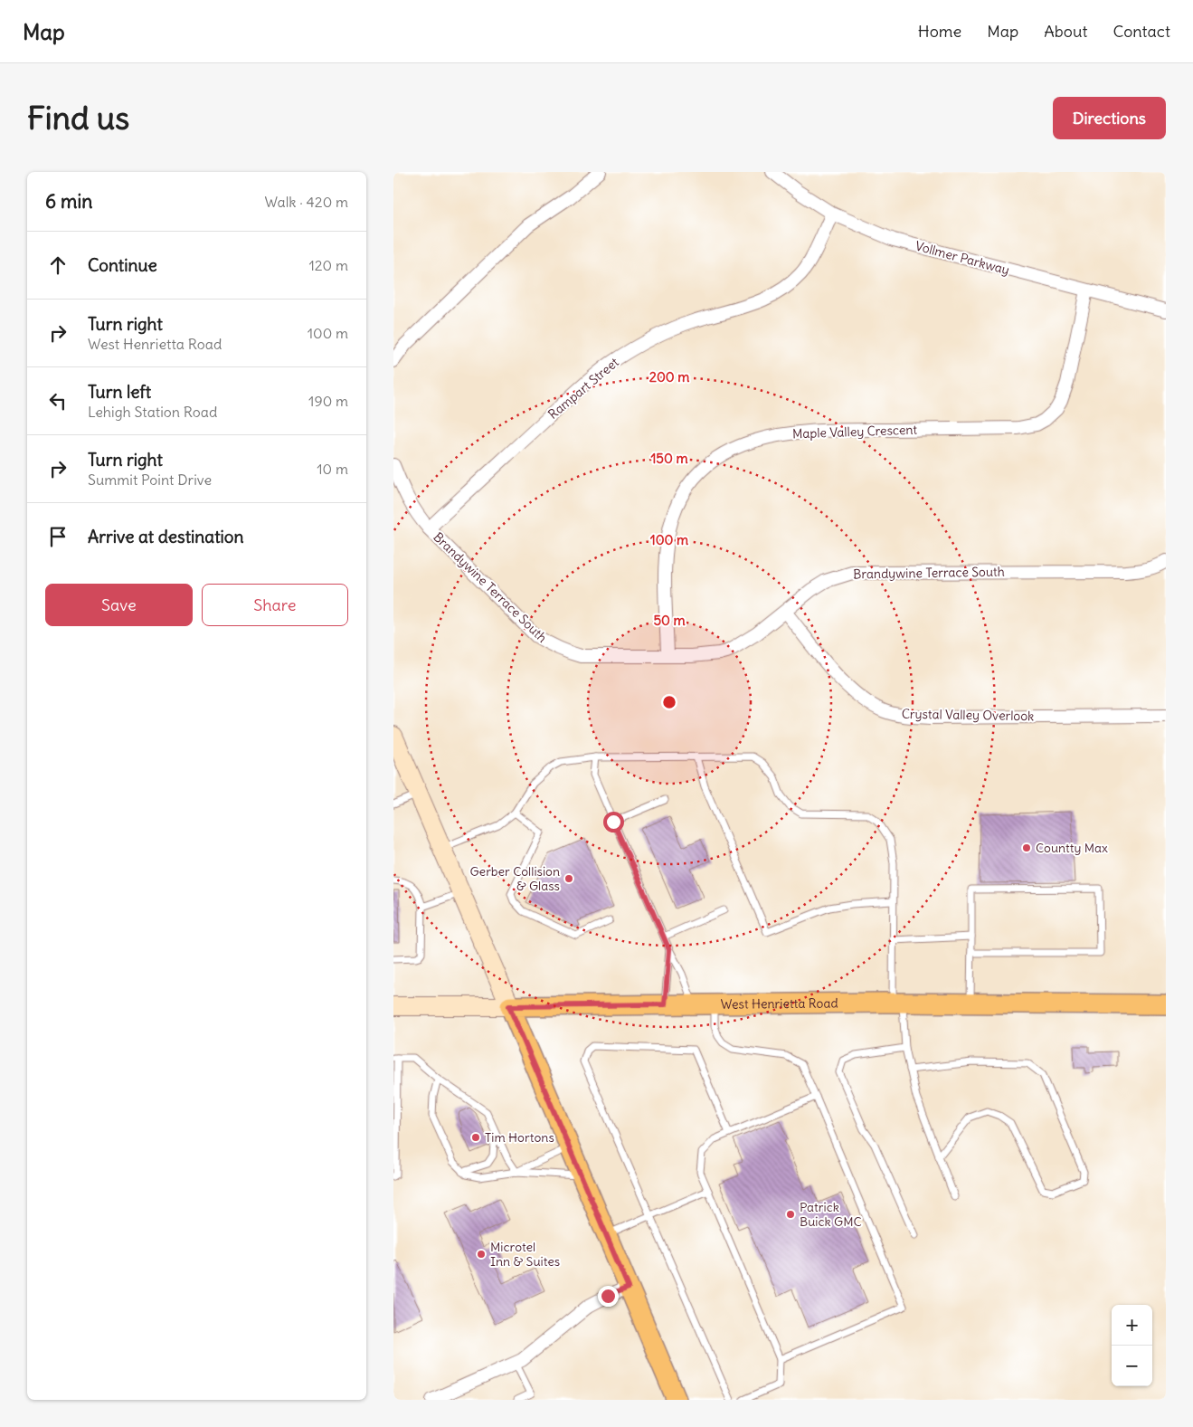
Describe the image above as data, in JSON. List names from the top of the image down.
{
  "streets": {
    "main road": ["West Henrietta Road"],
    "street": [
      "Vollmer Parkway",
      "Rampart Street",
      "Maple Valley Crescent",
      "Brandywine Terrace South",
      "Crystal Valley Overlook"
    ]
  },
  "crossings": [
    ["Vollmer Parkway", "Rampart Street"],
    ["Vollmer Parkway", "Maple Valley Crescent"],
    ["Rampart Street", "Brandywine Terrace South"],
    ["Maple Valley Crescent", "Brandywine Terrace South"],
    ["Brandywine Terrace South", "Crystal Valley Overlook"]
  ],
  "places": [
    "Countty Max",
    "Gerber Collision & Glass",
    "Tim Hortons",
    "Patrick Buick GMC",
    "Microtel Inn & Suites"
  ],
  "page": {
    "header": "Map",
    "nav": [
      "Home",
      "Map",
      "About",
      "Contact"
    ],
    "buttons": [
      "Directions",
      ["Save", "Share"]
    ],
    "title": "Find us",
    "heading": ["6 min", "Walk · 420 m"],
    "list": [
      ["Continue", "120 m"],
      ["Turn right", "West Henrietta Road", "100 m"],
      ["Turn left", "Lehigh Station Road", "190 m"],
      ["Turn right", "Summit Point Drive", "10 m"],
      "Arrive at destination"
    ],
    "map_buttons": ["+", "−"]
  },
  "rings": [
    "200 m",
    "150 m",
    "100 m",
    "50 m"
  ]
}
